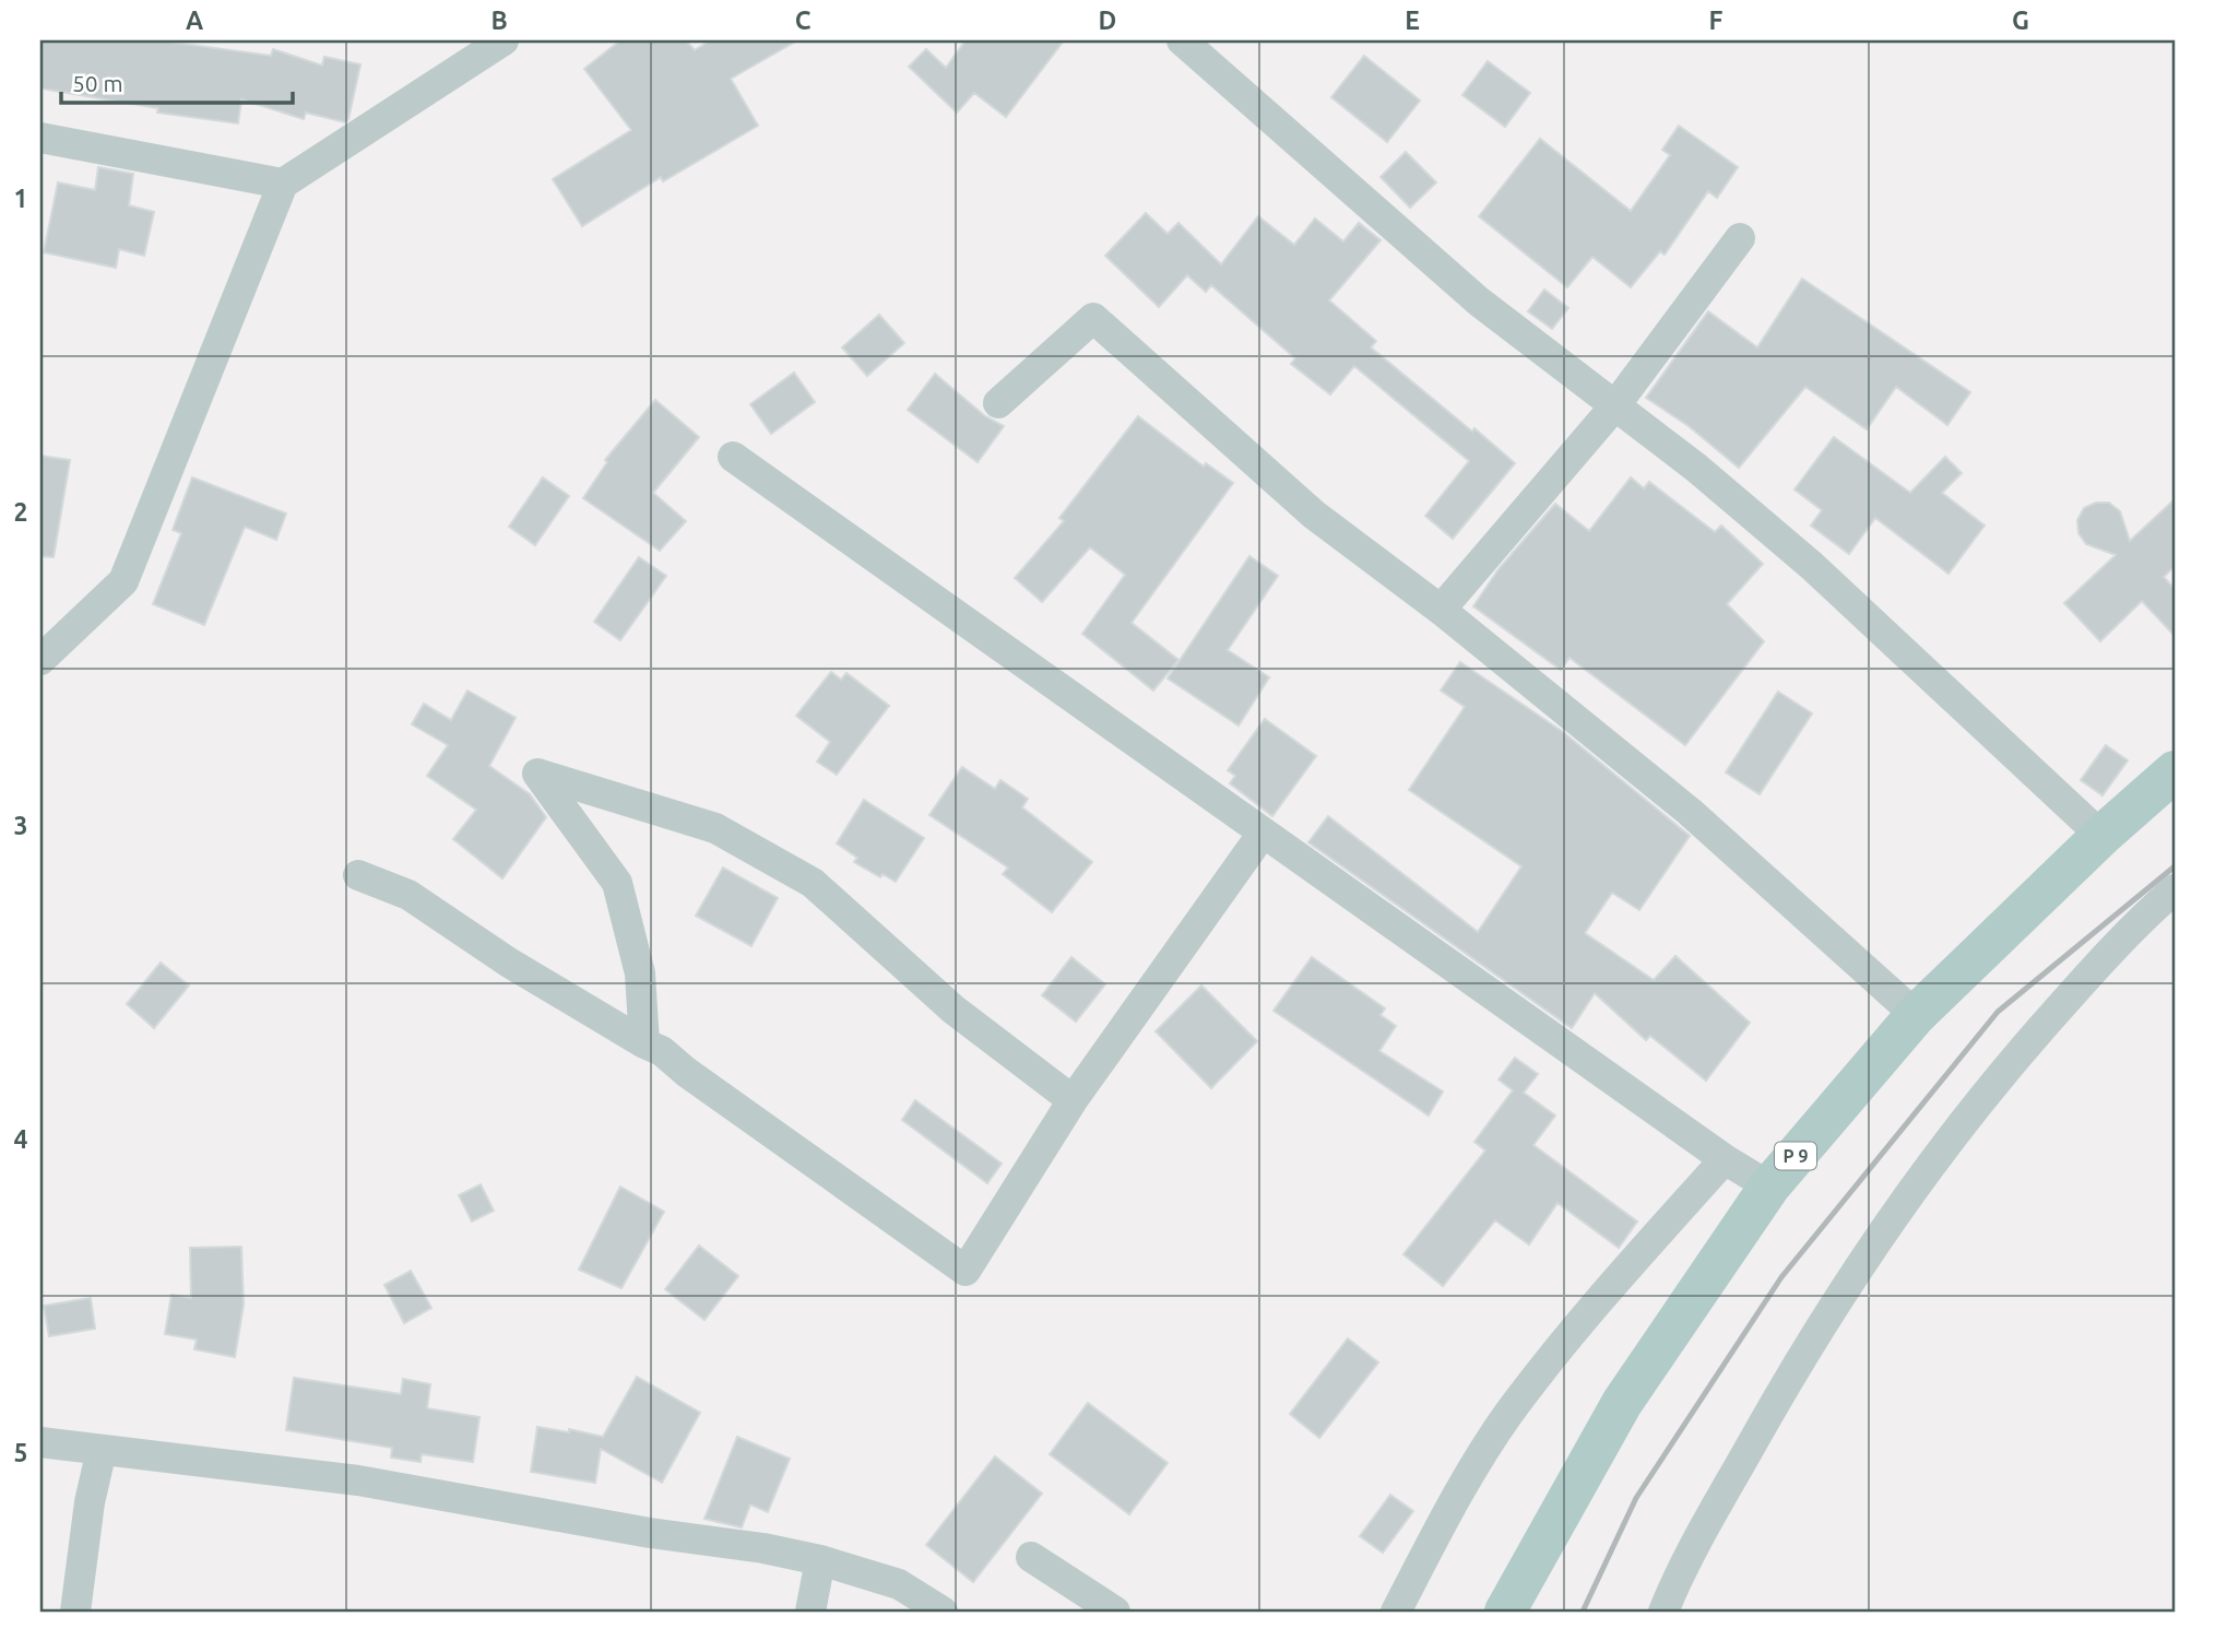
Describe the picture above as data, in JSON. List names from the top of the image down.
{
  "streets": {
    "main road": ["P 9"]
  },
  "scale_bar": "50 m",
  "grid": {
    "columns": [
      "A",
      "B",
      "C",
      "D",
      "E",
      "F",
      "G"
    ],
    "rows": [
      "1",
      "2",
      "3",
      "4",
      "5"
    ]
  }
}
